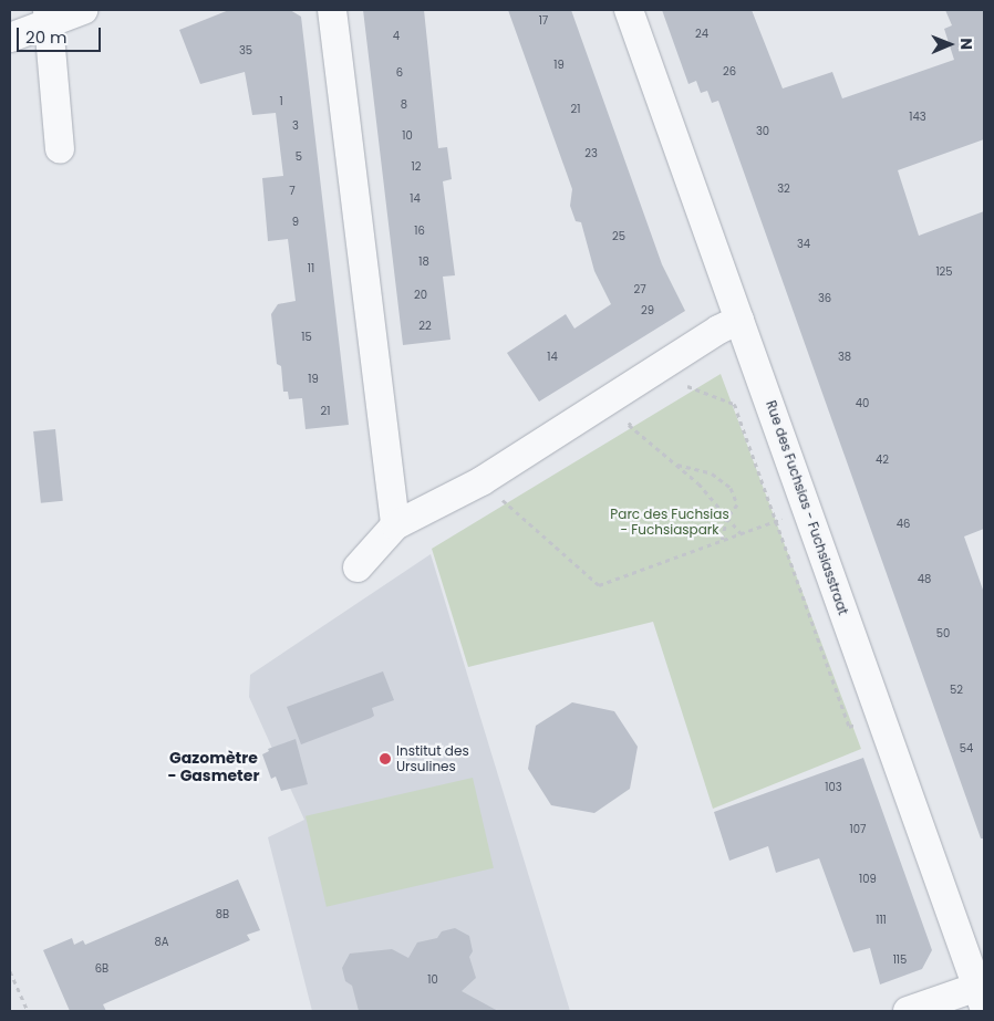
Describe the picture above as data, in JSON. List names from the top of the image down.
{
  "streets": {
    "street": ["Rue des Fuchsias - Fuchsiasstraat"]
  },
  "districts": ["Gazomètre - Gasmeter"],
  "parks": ["Parc des Fuchsias - Fuchsiaspark"],
  "places": ["Institut des Ursulines"],
  "house_numbers": [
    "17",
    "24",
    "4",
    "35",
    "19",
    "26",
    "6",
    "1",
    "8",
    "21",
    "143",
    "3",
    "30",
    "10",
    "23",
    "5",
    "12",
    "32",
    "7",
    "14",
    "9",
    "16",
    "25",
    "34",
    "18",
    "11",
    "125",
    "27",
    "20",
    "36",
    "29",
    "22",
    "15",
    "14",
    "38",
    "19",
    "40",
    "21",
    "42",
    "46",
    "48",
    "50",
    "52",
    "54",
    "103",
    "107",
    "109",
    "8B",
    "111",
    "8A",
    "115",
    "6B",
    "10"
  ],
  "scale_bar": "20 m",
  "north": "right"
}
